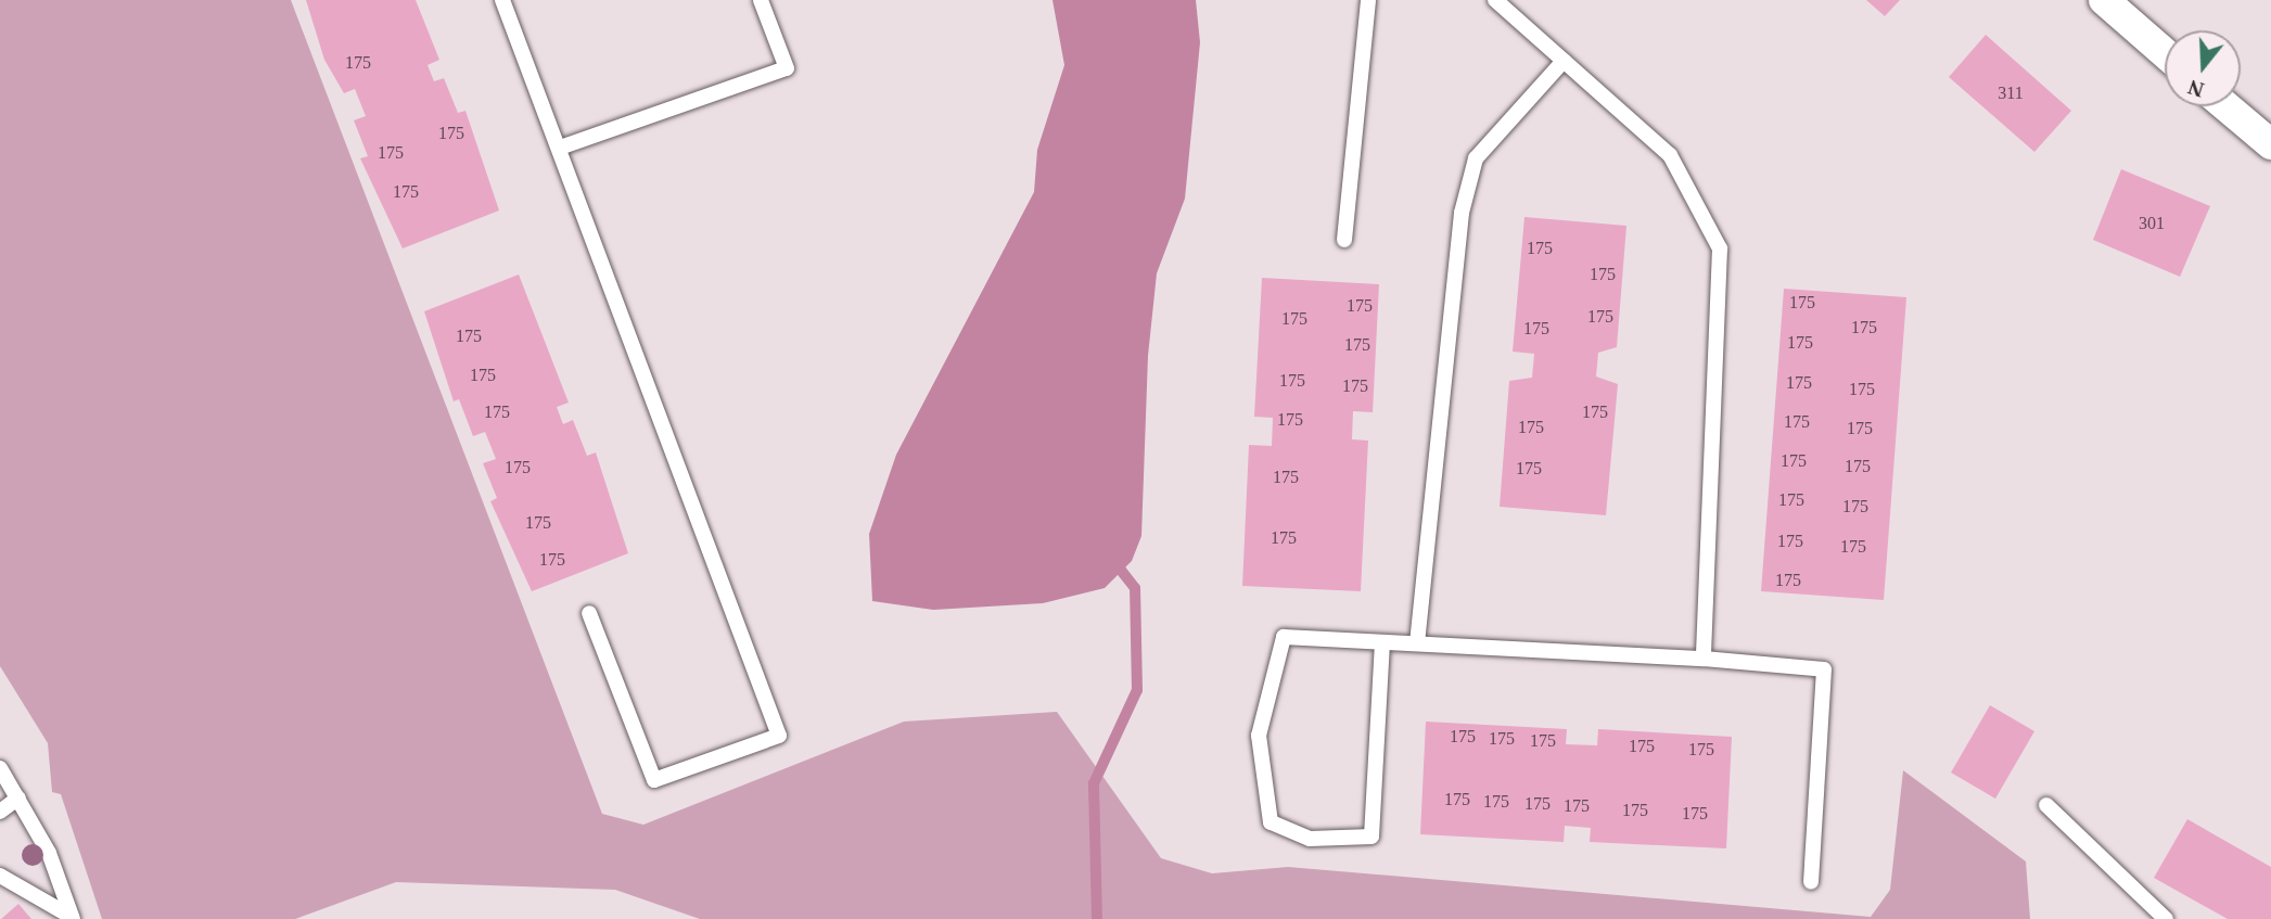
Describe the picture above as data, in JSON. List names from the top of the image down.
{
  "house_numbers": [
    "175",
    "311",
    "175",
    "175",
    "175",
    "301",
    "175",
    "175",
    "175",
    "175",
    "175",
    "175",
    "175",
    "175",
    "175",
    "175",
    "175",
    "175",
    "175",
    "175",
    "175",
    "175",
    "175",
    "175",
    "175",
    "175",
    "175",
    "175",
    "175",
    "175",
    "175",
    "175",
    "175",
    "175",
    "175",
    "175",
    "175",
    "175",
    "175",
    "175",
    "175",
    "175",
    "175",
    "175",
    "175",
    "175",
    "175",
    "175",
    "175",
    "175",
    "175",
    "175"
  ],
  "north": "bottom"
}
